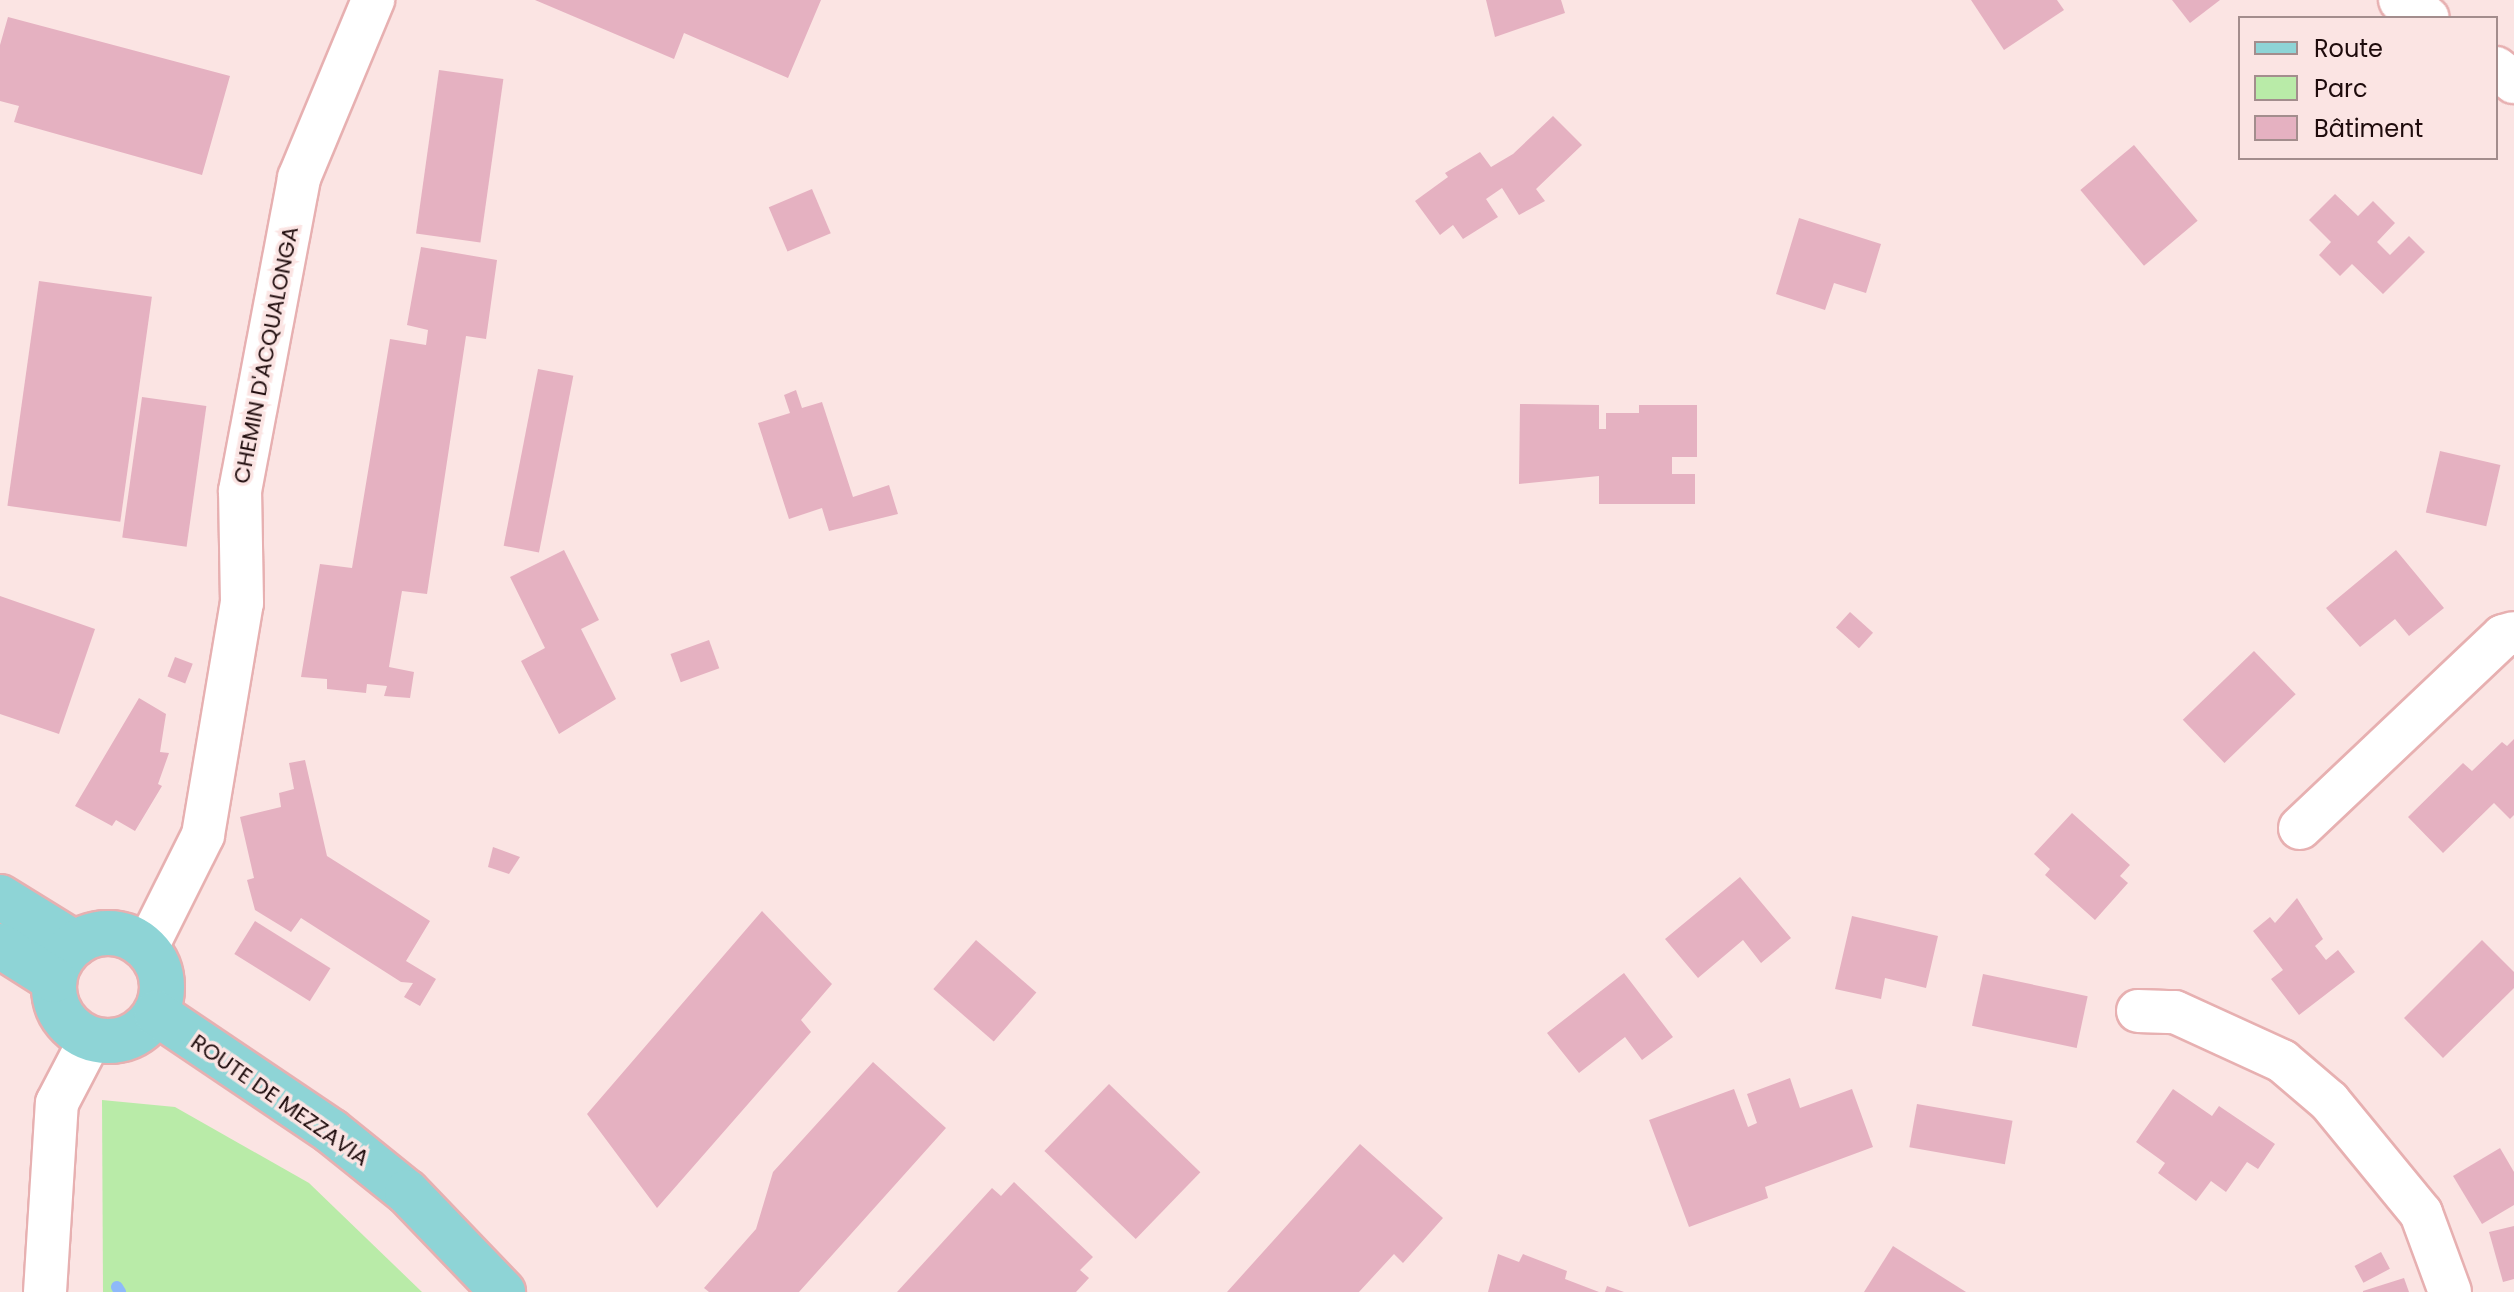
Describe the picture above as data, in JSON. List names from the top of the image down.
{
  "streets": {
    "main road": ["ROUTE DE MEZZAVIA"],
    "street": ["CHEMIN D'ACQUALONGA"]
  },
  "crossings": [
    ["CHEMIN D'ACQUALONGA", "ROUTE DE MEZZAVIA"]
  ],
  "legend": ["Route", "Parc", "Bâtiment"]
}
